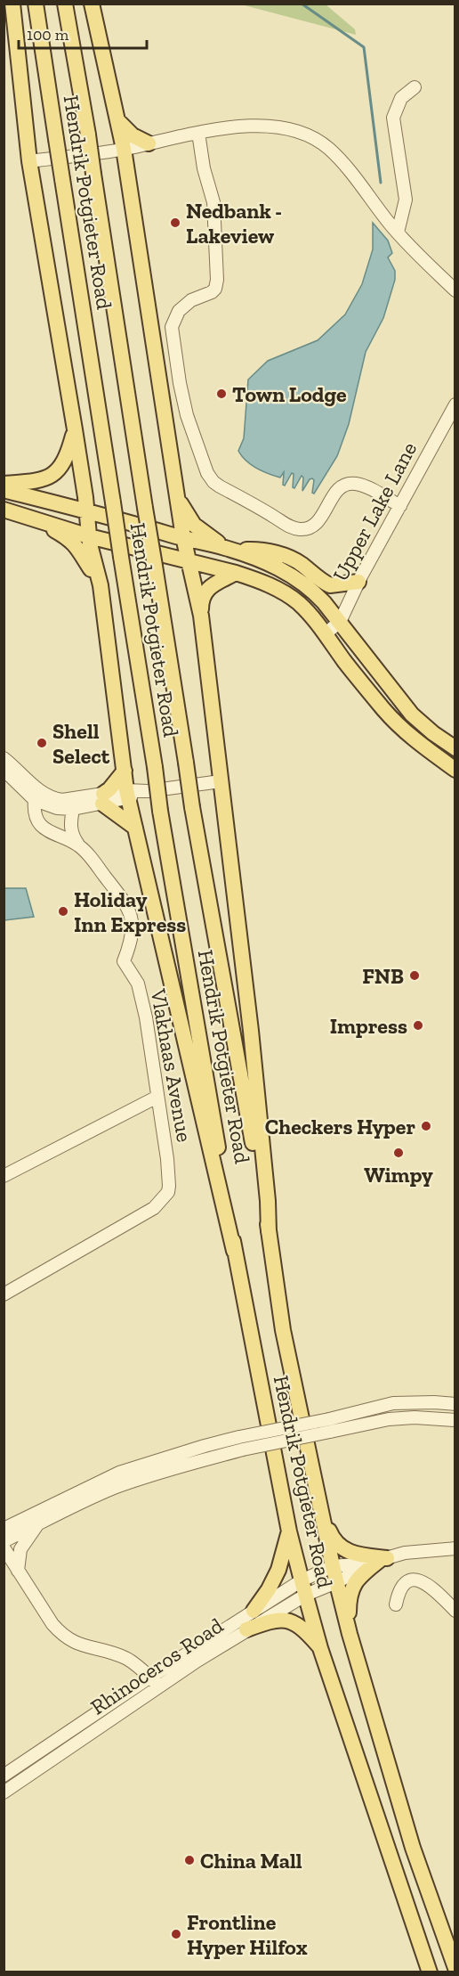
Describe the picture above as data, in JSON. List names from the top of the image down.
{
  "streets": {
    "main road": ["Hendrik Potgieter Road"],
    "street": ["Upper Lake Lane", "Vlakhaas Avenue", "Rhinoceros Road"]
  },
  "crossings": [
    ["Hendrik Potgieter Road", "Rhinoceros Road"]
  ],
  "places": [
    "Nedbank - Lakeview",
    "Town Lodge",
    "Shell Select",
    "Holiday Inn Express",
    "FNB",
    "Impress",
    "Checkers Hyper",
    "Wimpy",
    "China Mall",
    "Frontline Hyper Hilfox"
  ],
  "scale_bar": "100 m"
}
